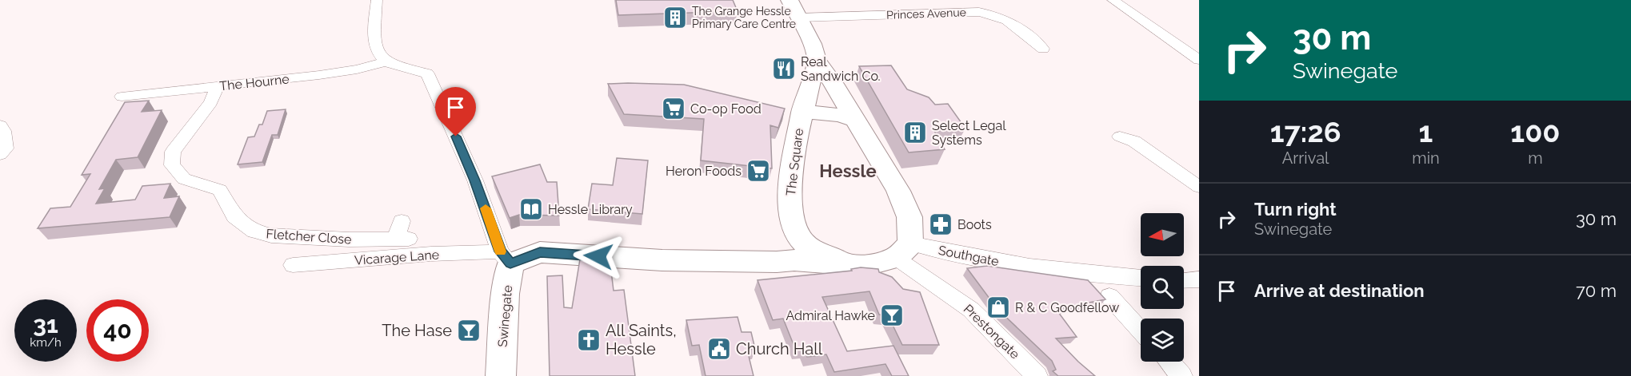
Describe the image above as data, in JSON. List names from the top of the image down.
{
  "streets": {
    "street": [
      "Princes Avenue",
      "The Hourne",
      "The Square",
      "Fletcher Close",
      "Southgate",
      "Vicarage Lane",
      "Swinegate",
      "Prestongate"
    ]
  },
  "crossings": [
    ["The Hourne", "Fletcher Close"],
    ["The Hourne", "Swinegate"],
    ["The Square", "Southgate"],
    ["Southgate", "Vicarage Lane"],
    ["Southgate", "Swinegate"],
    ["Southgate", "Prestongate"],
    ["Vicarage Lane", "Swinegate"]
  ],
  "districts": ["Hessle"],
  "places": {
    "building": ["The Grange Hessle Primary Care Centre", "Select Legal Systems"],
    "restaurant": ["Real Sandwich Co."],
    "supermarket": ["Co-op Food", "Heron Foods"],
    "library": ["Hessle Library"],
    "pharmacy": ["Boots"],
    "shop": ["R & C Goodfellow"],
    "bar": ["Admiral Hawke", "The Hase"],
    "church": ["All Saints, Hessle"],
    "public building": ["Church Hall"]
  },
  "north": "left",
  "page": {
    "turn": ["30 m", "Swinegate"],
    "eta": [
      "17:26",
      "Arrival",
      "1",
      "min",
      "100",
      "m"
    ],
    "list": [
      {
        "name": "Turn right",
        "note": "Swinegate",
        "value": "30 m"
      },
      {
        "name": "Arrive at destination",
        "value": "70 m"
      }
    ],
    "speed": "31 km/h",
    "limit": "40"
  }
}
